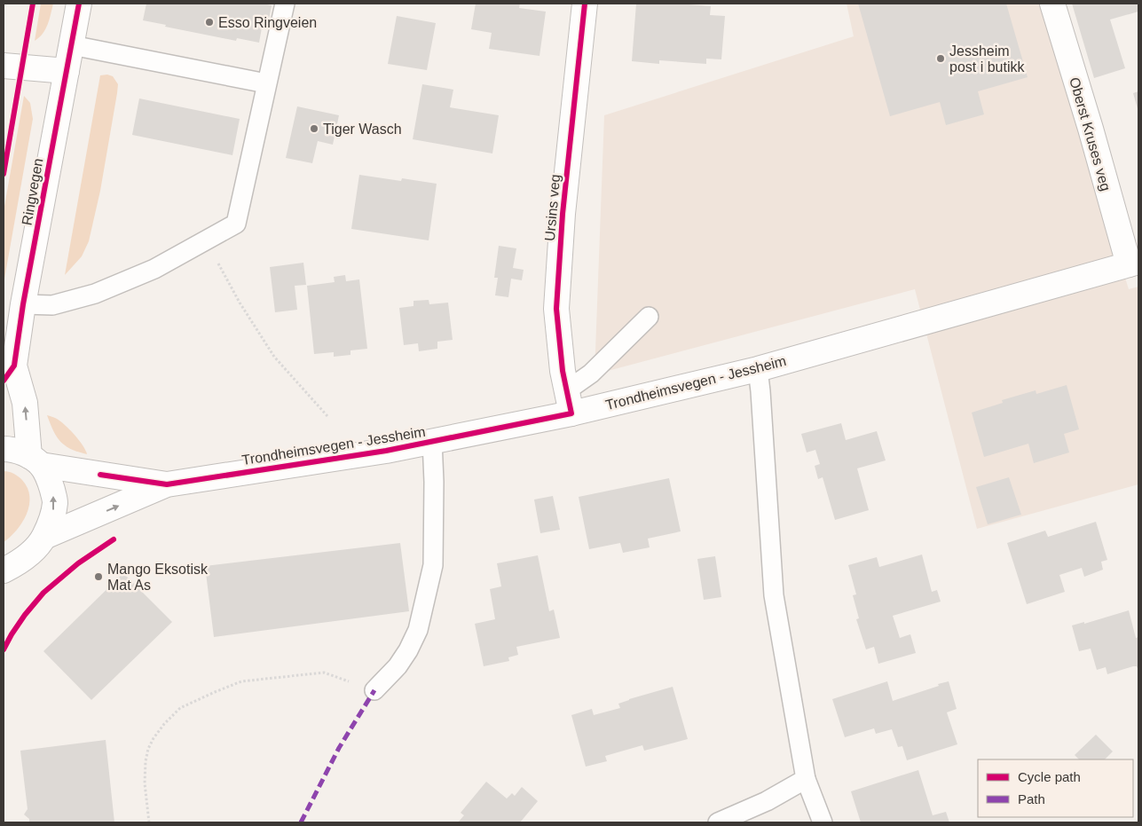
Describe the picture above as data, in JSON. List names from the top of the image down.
{
  "streets": {
    "main road": [
      "Oberst Kruses veg",
      "Ringvegen",
      "Ursins veg",
      "Trondheimsvegen - Jessheim"
    ]
  },
  "crossings": [
    ["Oberst Kruses veg", "Trondheimsvegen - Jessheim"],
    ["Ringvegen", "Trondheimsvegen - Jessheim"],
    ["Ursins veg", "Trondheimsvegen - Jessheim"]
  ],
  "places": [
    "Esso Ringveien",
    "Jessheim post i butikk",
    "Tiger Wasch",
    "Mango Eksotisk Mat As"
  ],
  "legend": ["Cycle path", "Path"]
}
